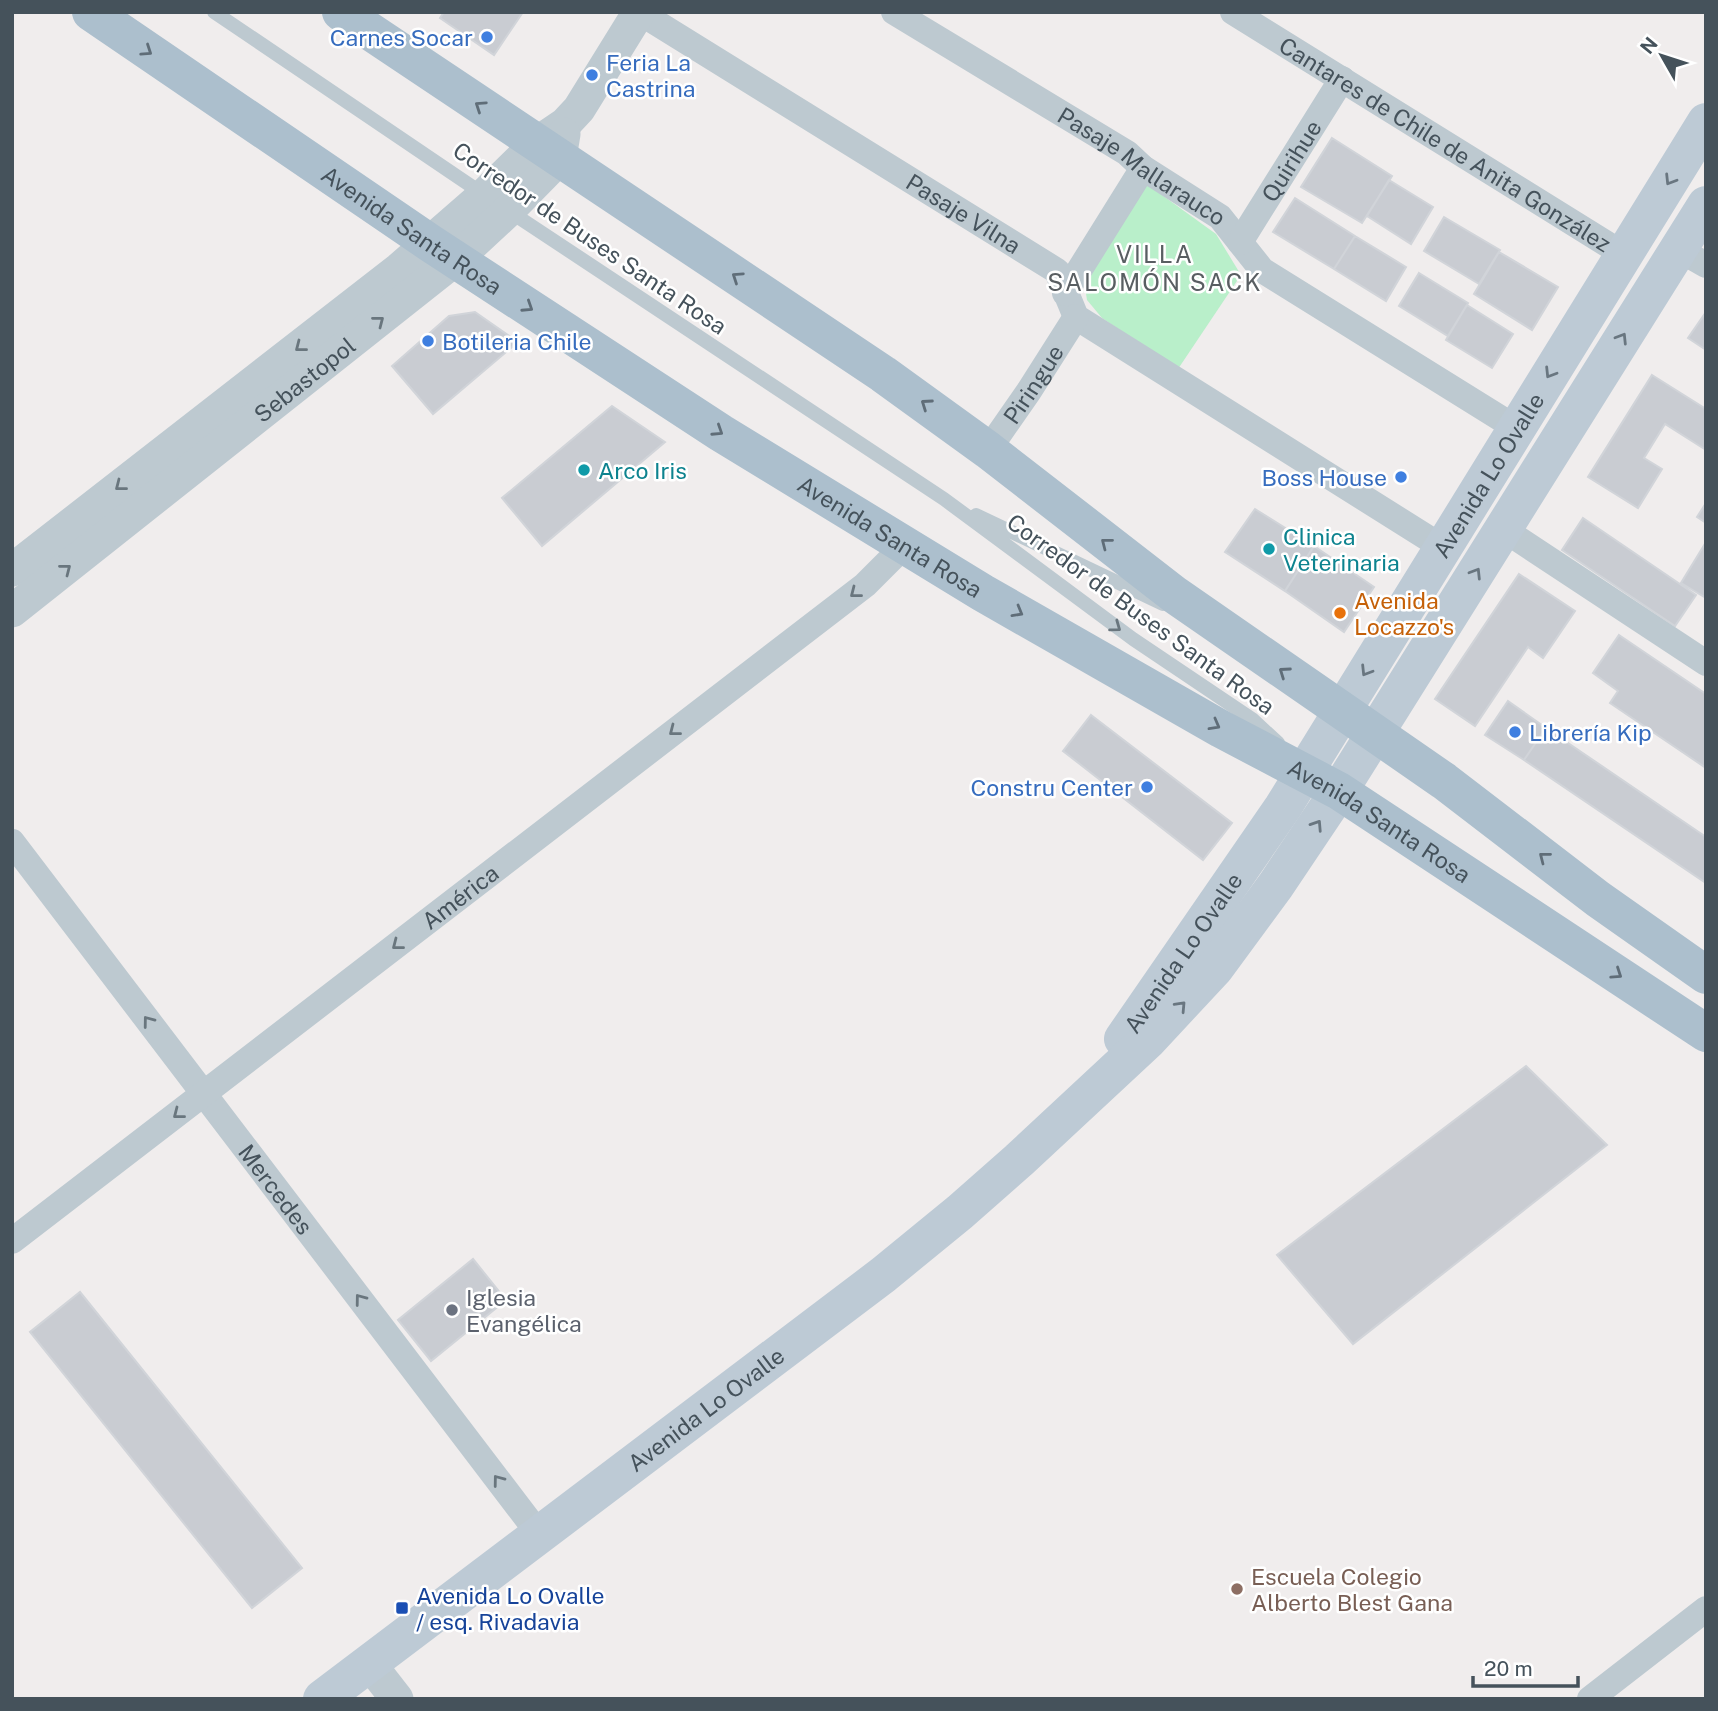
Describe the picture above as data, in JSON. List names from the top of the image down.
{
  "streets": {
    "main road": ["Avenida Santa Rosa", "Avenida Lo Ovalle"],
    "street": [
      "Cantares de Chile de Anita González",
      "Quirihue",
      "Pasaje Mallarauco",
      "Pasaje Vilna",
      "Sebastopol",
      "Piringue",
      "América",
      "Mercedes"
    ],
    "lane": ["Corredor de Buses Santa Rosa"]
  },
  "crossings": [
    ["Cantares de Chile de Anita González", "Quirihue"],
    ["Cantares de Chile de Anita González", "Avenida Lo Ovalle"],
    ["Quirihue", "Pasaje Mallarauco"],
    ["Pasaje Mallarauco", "Piringue"],
    ["Pasaje Mallarauco", "Avenida Lo Ovalle"],
    ["Pasaje Vilna", "Sebastopol"],
    ["Pasaje Vilna", "Piringue"],
    ["Pasaje Vilna", "Avenida Lo Ovalle"],
    ["Avenida Santa Rosa", "Corredor de Buses Santa Rosa"],
    ["Avenida Santa Rosa", "Sebastopol"],
    ["Avenida Santa Rosa", "Avenida Lo Ovalle"],
    ["Avenida Santa Rosa", "América"],
    ["Corredor de Buses Santa Rosa", "Sebastopol"],
    ["Corredor de Buses Santa Rosa", "Avenida Lo Ovalle"],
    ["Avenida Lo Ovalle", "Mercedes"],
    ["América", "Mercedes"]
  ],
  "one_way": ["América", "Mercedes"],
  "districts": ["VILLA SALOMÓN SACK"],
  "places": {
    "other": [
      "Carnes Socar",
      "Feria La Castrina",
      "Botileria Chile",
      "Arco Iris",
      "Boss House",
      "Clinica Veterinaria",
      "Avenida Locazzo's",
      "Librería Kip",
      "Constru Center",
      "Iglesia Evangélica",
      "Escuela Colegio Alberto Blest Gana"
    ],
    "transit": ["Avenida Lo Ovalle / esq. Rivadavia"]
  },
  "scale_bar": "20 m",
  "north": "top left"
}
